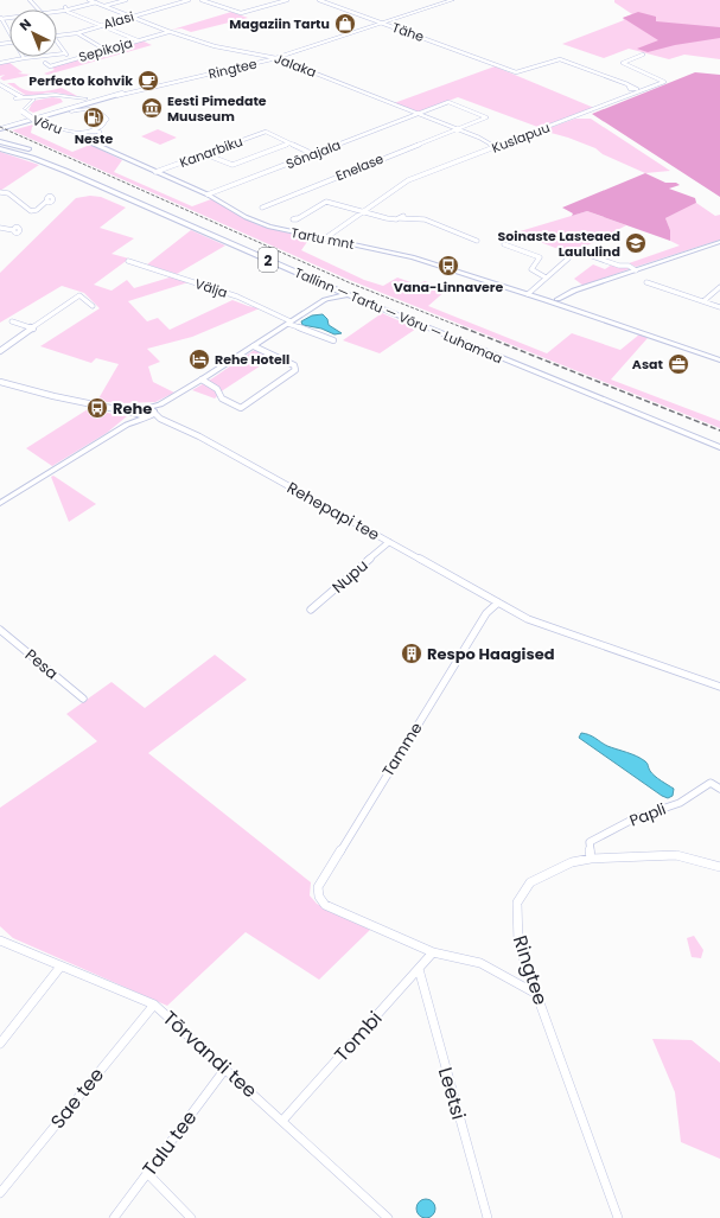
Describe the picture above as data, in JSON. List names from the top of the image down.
{
  "streets": {
    "highway": ["2", "Tallinn — Tartu — Võru — Luhamaa"],
    "main road": ["Ringtee", "Võru"],
    "street": [
      "Alasi",
      "Tähe",
      "Sepikoja",
      "Jalaka",
      "Kuslapuu",
      "Kanarbiku",
      "Sõnajala",
      "Enelase",
      "Tartu mnt",
      "Välja",
      "Rehepapi tee",
      "Nupu",
      "Pesa",
      "Tamme",
      "Papli",
      "Tombi",
      "Tõrvandi tee",
      "Leetsi",
      "Sae tee",
      "Talu tee"
    ]
  },
  "crossings": [
    ["Alasi", "Jalaka"],
    ["Tähe", "Ringtee"],
    ["Sepikoja", "Jalaka"],
    ["Jalaka", "Ringtee"],
    ["Jalaka", "Kuslapuu"],
    ["Jalaka", "Sõnajala"],
    ["Jalaka", "Enelase"],
    ["Ringtee", "Tamme"],
    ["Ringtee", "Papli"],
    ["Võru", "Tartu mnt"],
    ["Kuslapuu", "Tartu mnt"],
    ["Kanarbiku", "Tartu mnt"],
    ["Sõnajala", "Enelase"],
    ["Sõnajala", "Tartu mnt"],
    ["Rehepapi tee", "Nupu"],
    ["Rehepapi tee", "Tamme"],
    ["Tamme", "Tombi"],
    ["Tombi", "Tõrvandi tee"],
    ["Tombi", "Leetsi"],
    ["Tõrvandi tee", "Sae tee"],
    ["Tõrvandi tee", "Talu tee"]
  ],
  "places": {
    "shop": ["Magaziin Tartu"],
    "cafe": ["Perfecto kohvik"],
    "museum": ["Eesti Pimedate Muuseum"],
    "fuel station": ["Neste"],
    "school or university": ["Soinaste Lasteaed Laululind"],
    "bus stop": ["Vana-Linnavere", "Rehe"],
    "hotel": ["Rehe Hotell"],
    "office": ["Asat"],
    "building": ["Respo Haagised"]
  },
  "north": "top left"
}
